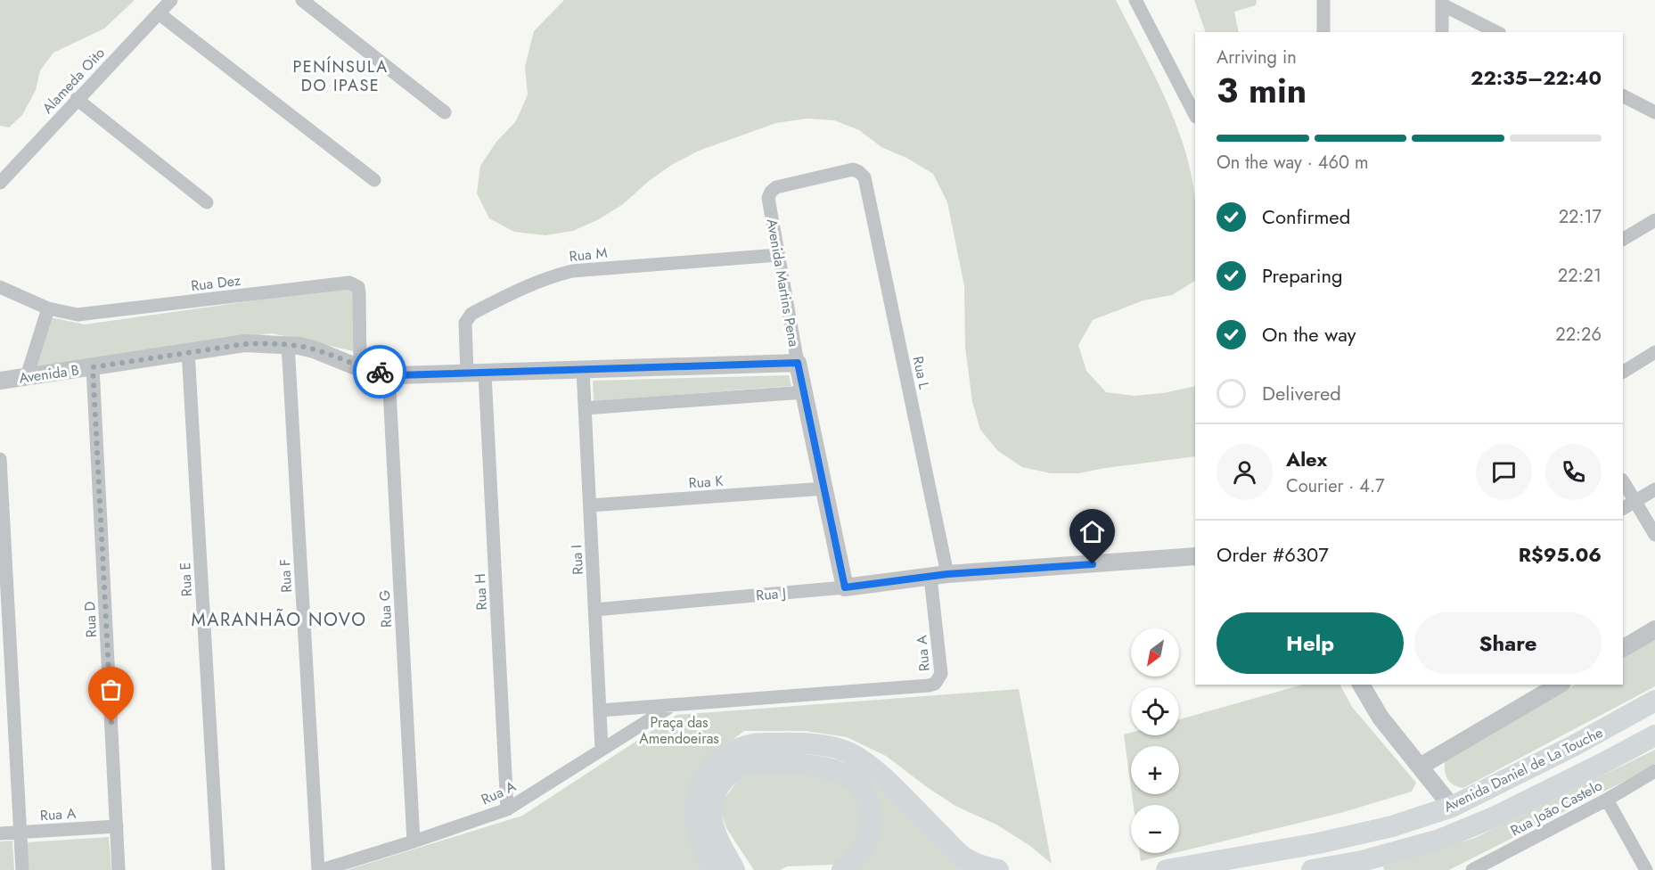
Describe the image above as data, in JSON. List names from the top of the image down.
{
  "streets": {
    "main road": ["Avenida Daniel de La Touche"],
    "street": [
      "Alameda Oito",
      "Rua M",
      "Rua Dez",
      "Avenida Martins Pena",
      "Rua L",
      "Avenida B",
      "Rua K",
      "Rua I",
      "Rua F",
      "Rua E",
      "Rua H",
      "Rua J",
      "Rua G",
      "Rua D",
      "Rua A",
      "Rua João Castelo"
    ]
  },
  "crossings": [
    ["Rua M", "Avenida Martins Pena"],
    ["Rua M", "Avenida B"],
    ["Rua M", "Rua H"],
    ["Rua Dez", "Avenida B"],
    ["Avenida Martins Pena", "Rua L"],
    ["Avenida Martins Pena", "Avenida B"],
    ["Avenida Martins Pena", "Rua K"],
    ["Avenida Martins Pena", "Rua J"],
    ["Rua L", "Rua J"],
    ["Rua L", "Rua A"],
    ["Avenida B", "Rua I"],
    ["Avenida B", "Rua F"],
    ["Avenida B", "Rua E"],
    ["Avenida B", "Rua H"],
    ["Avenida B", "Rua G"],
    ["Avenida B", "Rua D"],
    ["Rua K", "Rua I"],
    ["Rua I", "Rua J"],
    ["Rua I", "Rua A"],
    ["Rua F", "Rua A"],
    ["Rua H", "Rua A"],
    ["Rua J", "Rua A"],
    ["Rua G", "Rua A"],
    ["Rua D", "Rua A"]
  ],
  "districts": ["PENÍNSULA DO IPASE", "MARANHÃO NOVO"],
  "parks": ["Praça das Amendoeiras"],
  "north": "bottom left",
  "page": {
    "heading": ["3 min", "Arriving in", "22:35–22:40"],
    "panel": [
      "Alex",
      "Courier · 4.7",
      "Order #6307",
      "R$95.06"
    ],
    "bar": "On the way · 460 m",
    "list": [
      ["Confirmed", "22:17"],
      ["Preparing", "22:21"],
      ["On the way", "22:26"],
      "Delivered"
    ],
    "buttons": ["Help", "Share"],
    "map_buttons": ["+", "−"]
  }
}
